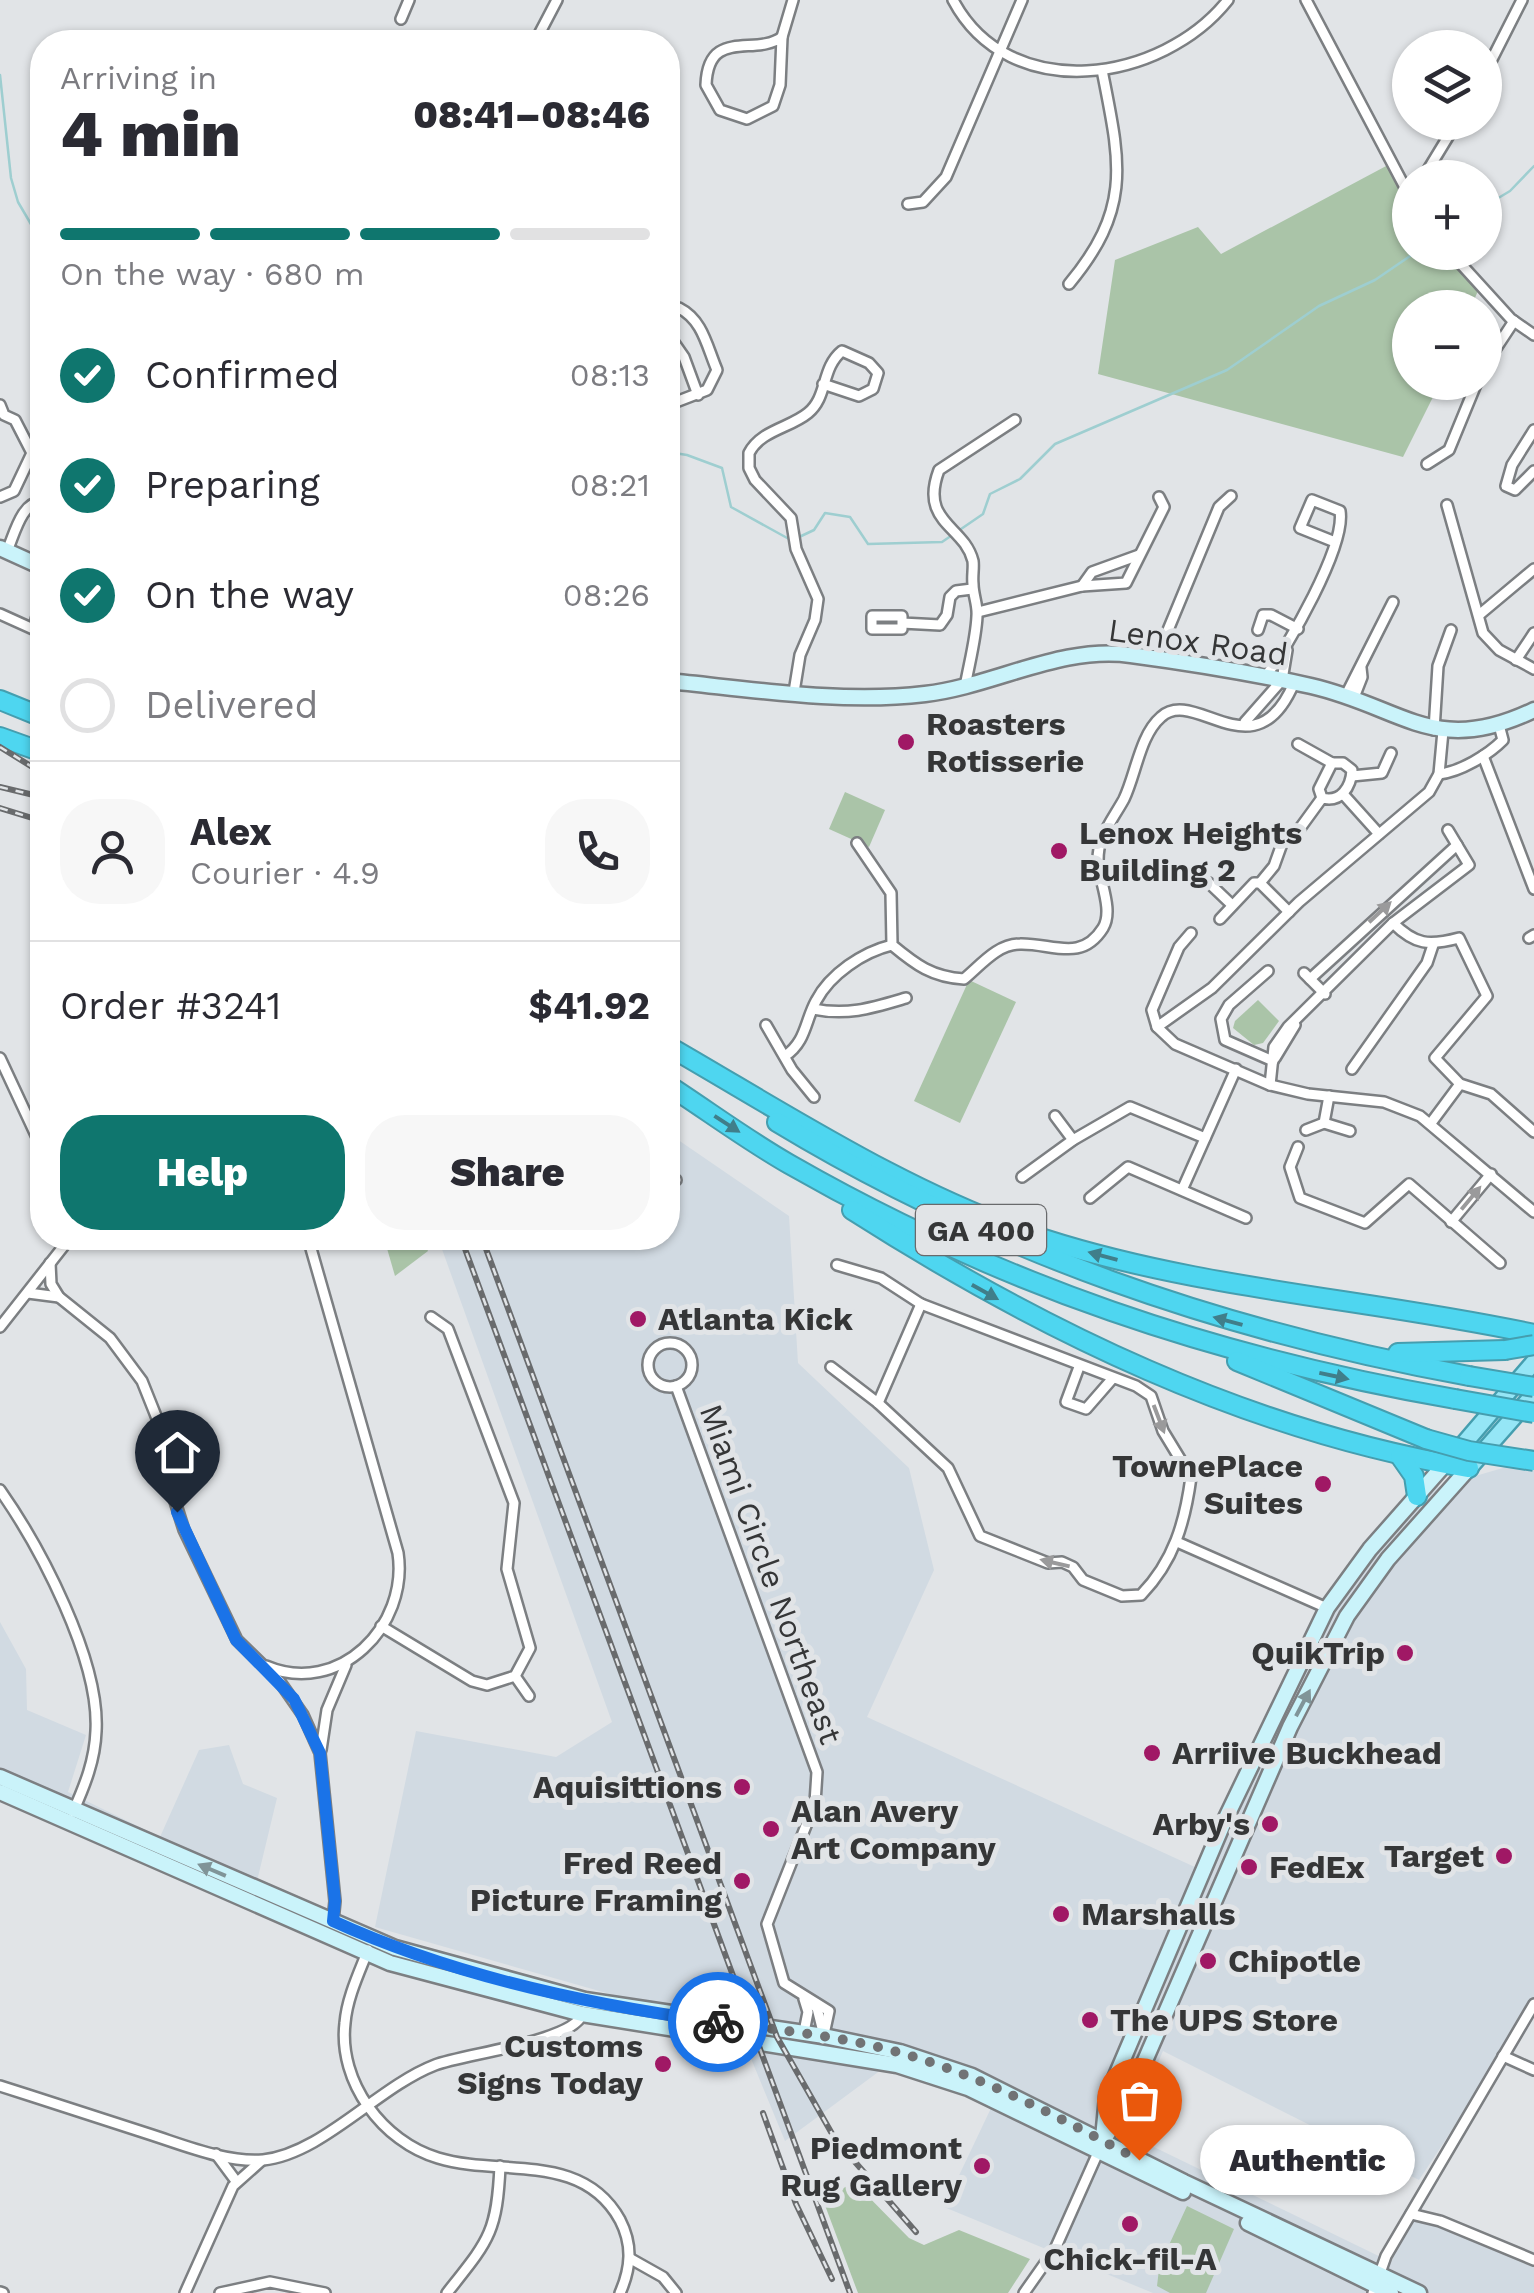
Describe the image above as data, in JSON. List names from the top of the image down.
{
  "streets": {
    "highway": ["GA 400"],
    "main road": ["Lenox Road"],
    "street": ["Miami Circle Northeast"]
  },
  "places": [
    "Roasters Rotisserie",
    "Lenox Heights Building 2",
    "Atlanta Kick",
    "TownePlace Suites",
    "QuikTrip",
    "Arriive Buckhead",
    "Aquisittions",
    "Arby's",
    "Alan Avery Art Company",
    "Target",
    "FedEx",
    "Fred Reed Picture Framing",
    "Marshalls",
    "Chipotle",
    "The UPS Store",
    "Customs Signs Today",
    "Authentic",
    "Piedmont Rug Gallery",
    "Chick-fil-A"
  ],
  "page": {
    "map_buttons": ["+", "−"],
    "heading": ["4 min", "Arriving in", "08:41–08:46"],
    "panel": [
      "Alex",
      "Courier · 4.9",
      "Order #3241",
      "$41.92"
    ],
    "bar": "On the way · 680 m",
    "list": [
      ["Confirmed", "08:13"],
      ["Preparing", "08:21"],
      ["On the way", "08:26"],
      "Delivered"
    ],
    "buttons": ["Help", "Share"],
    "bubble": "Authentic"
  }
}
